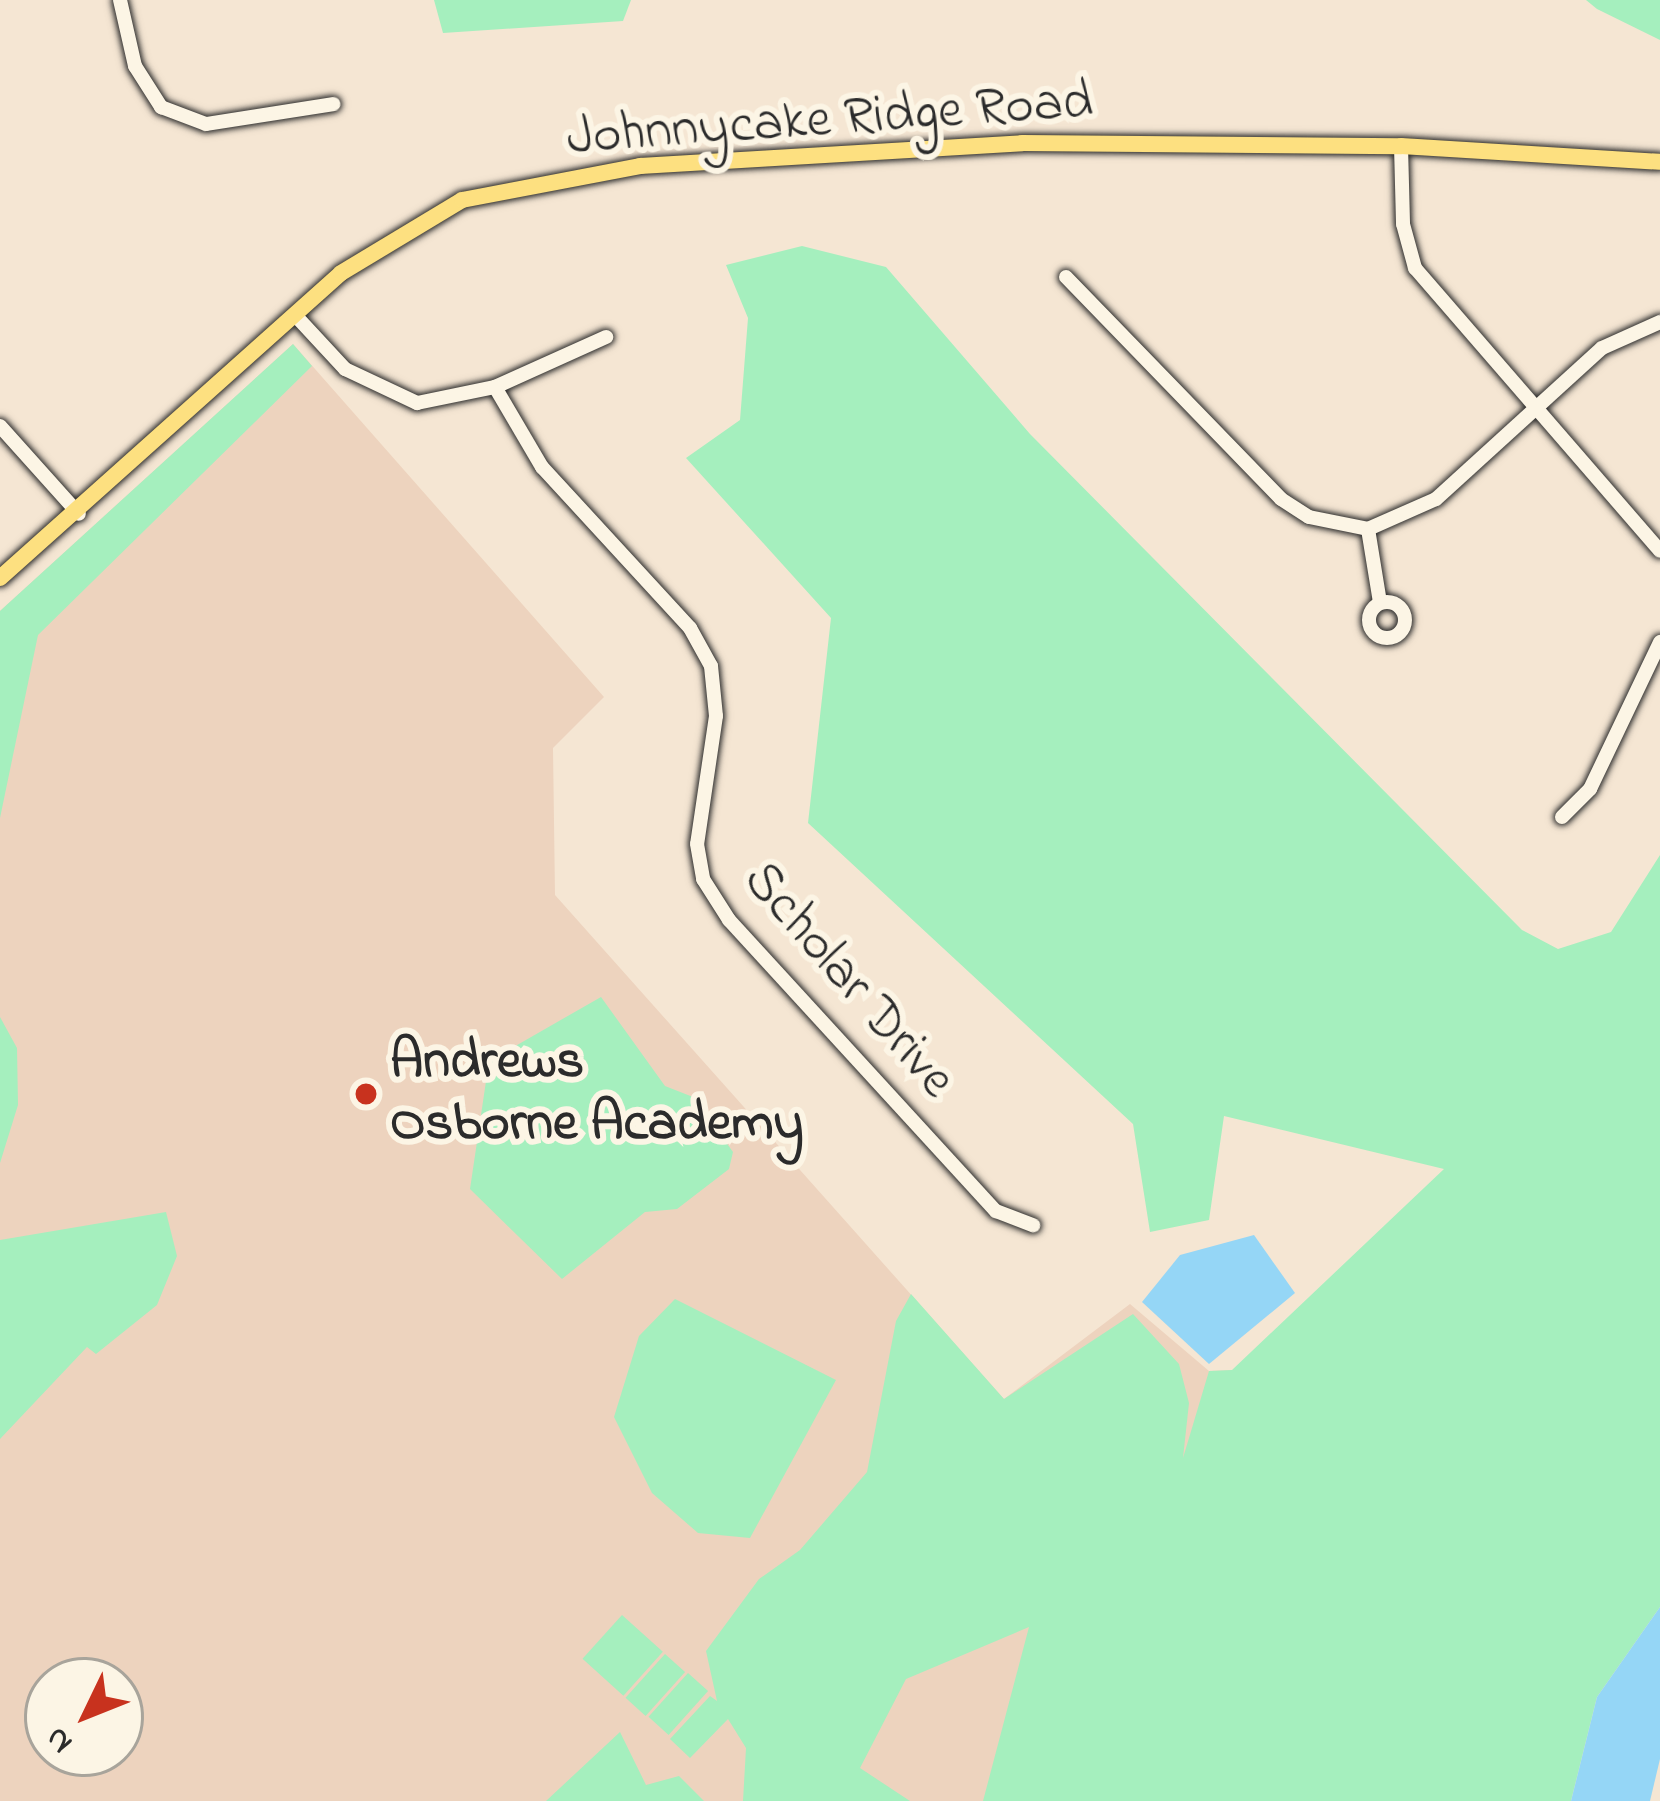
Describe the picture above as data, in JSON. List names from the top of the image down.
{
  "streets": {
    "main road": ["Johnnycake Ridge Road"],
    "street": ["Scholar Drive"]
  },
  "places": ["Andrews Osborne Academy"],
  "north": "bottom left"
}
